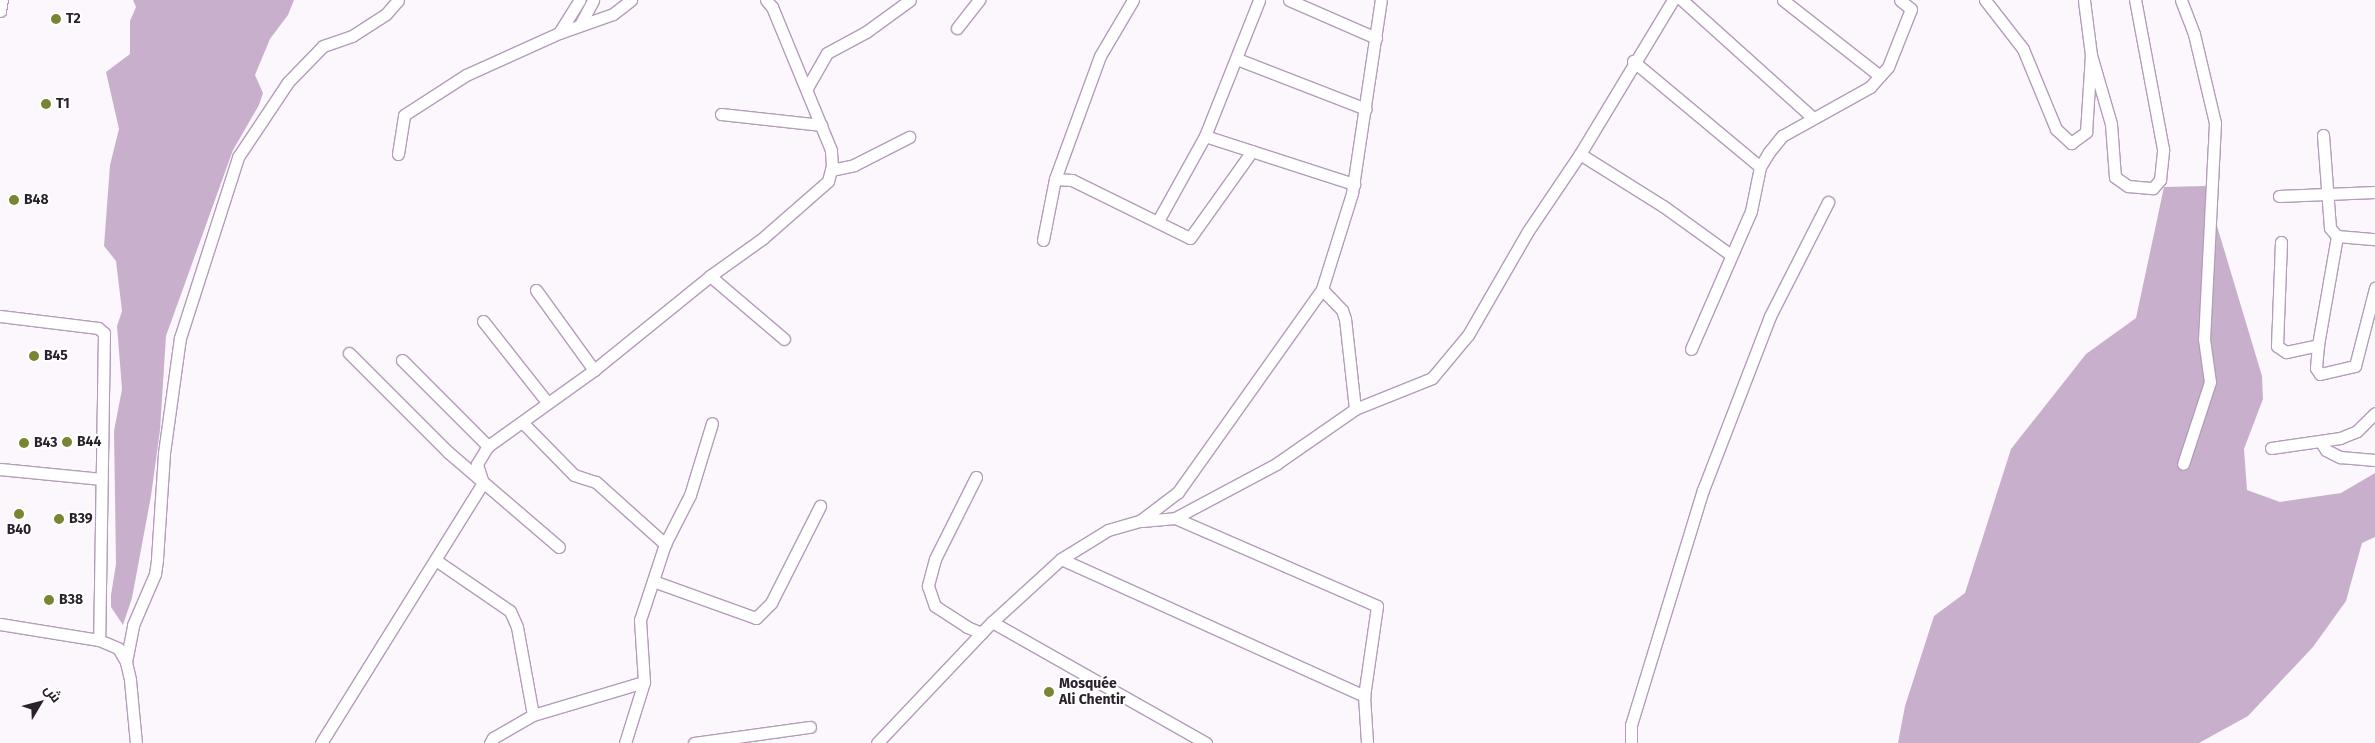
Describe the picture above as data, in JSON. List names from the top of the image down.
{
  "places": [
    "T2",
    "T1",
    "B48",
    "B45",
    "B44",
    "B43",
    "B40",
    "B39",
    "B38",
    "Mosquée Ali Chentir"
  ],
  "north": "top right"
}
